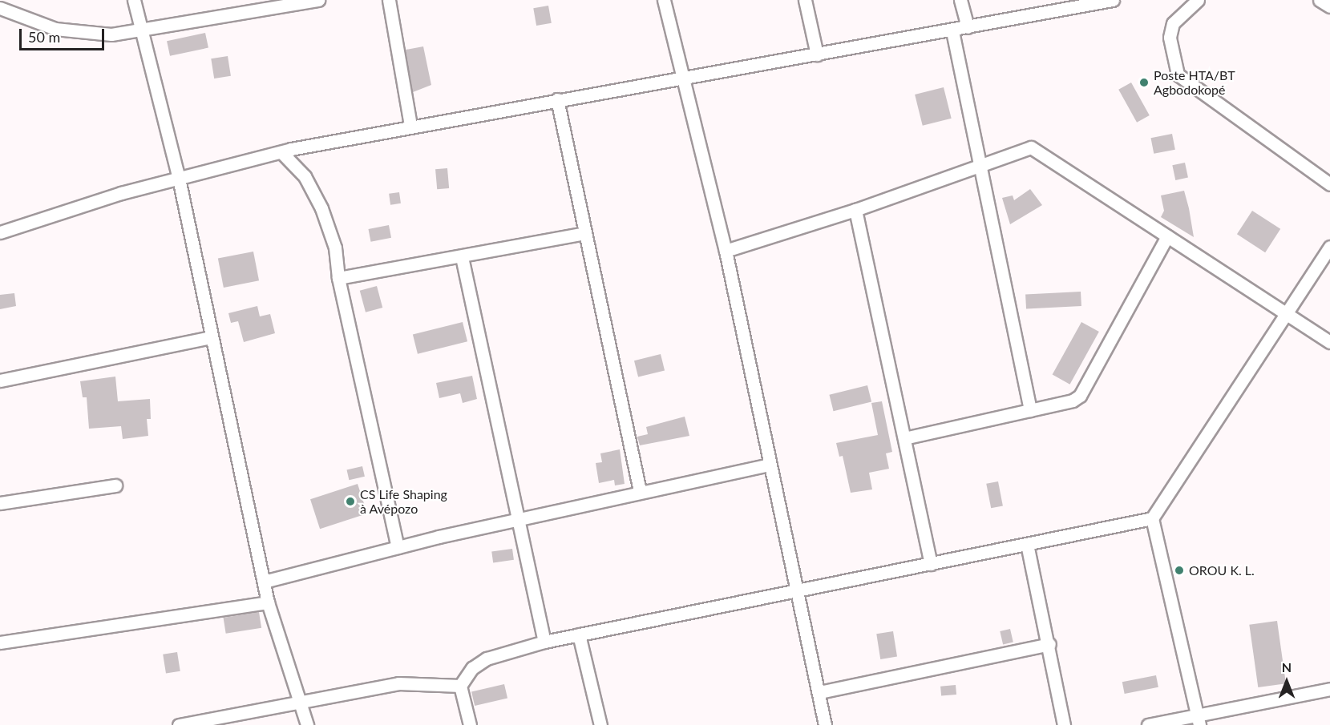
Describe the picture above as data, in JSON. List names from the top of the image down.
{
  "places": ["Poste HTA/BT Agbodokopé", "CS Life Shaping à Avépozo", "OROU K. L."],
  "scale_bar": "50 m",
  "north": "top"
}
